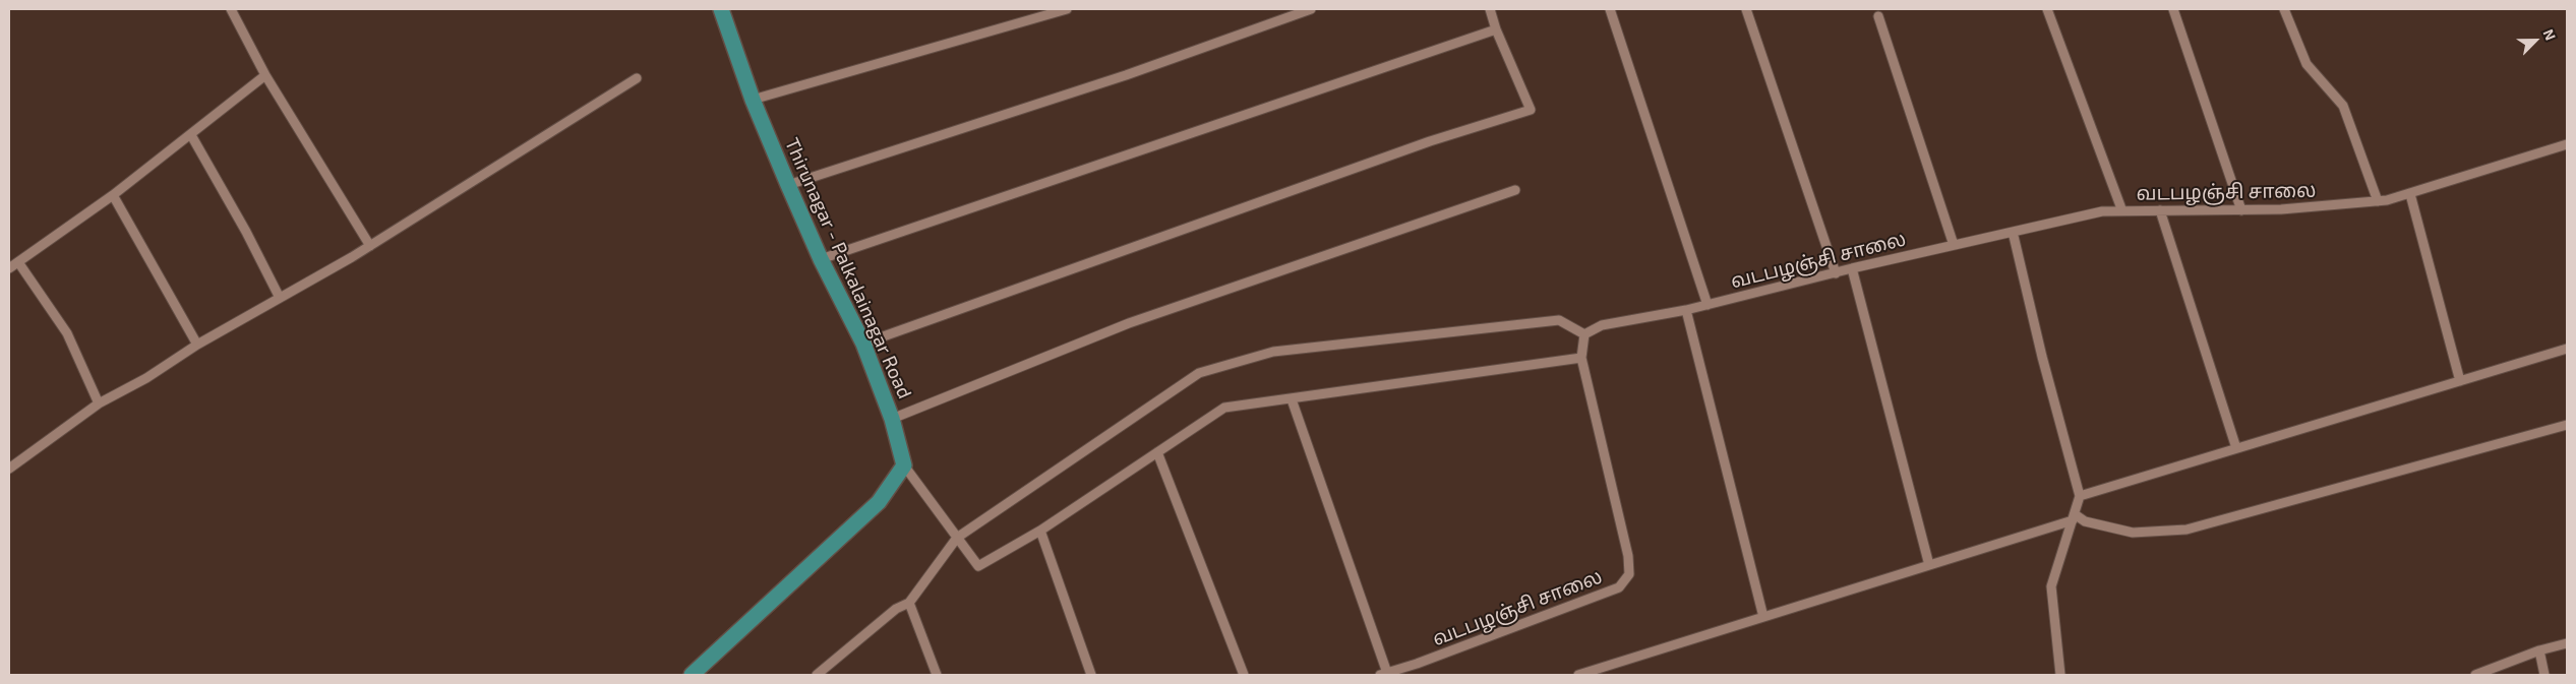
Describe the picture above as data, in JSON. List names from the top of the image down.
{
  "streets": {
    "main road": ["Thirunagar - Palkalainagar Road"],
    "street": ["வடபழஞ்சி சாலை"]
  },
  "north": "top right"
}
